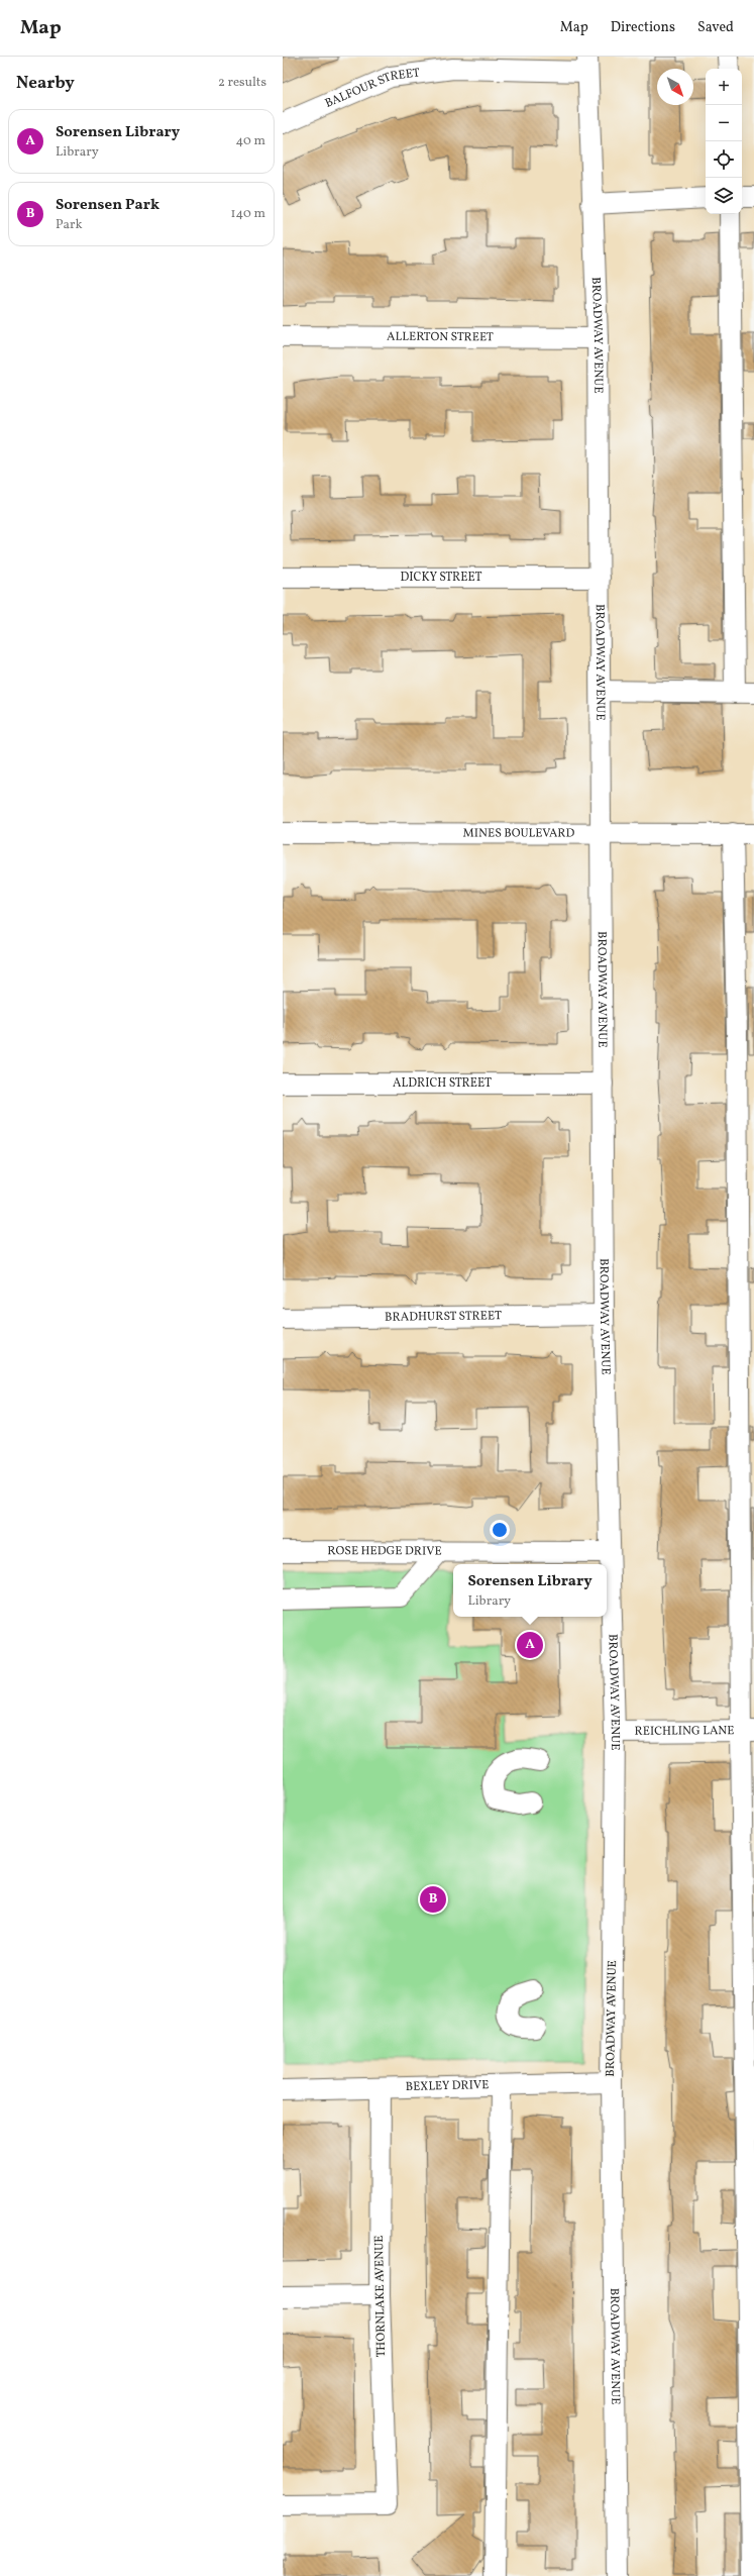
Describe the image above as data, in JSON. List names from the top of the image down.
{
  "streets": {
    "street": [
      "BALFOUR STREET",
      "BROADWAY AVENUE",
      "ALLERTON STREET",
      "DICKY STREET",
      "MINES BOULEVARD",
      "ALDRICH STREET",
      "BRADHURST STREET",
      "ROSE HEDGE DRIVE",
      "REICHLING LANE",
      "BEXLEY DRIVE",
      "THORNLAKE AVENUE"
    ]
  },
  "crossings": [
    ["BALFOUR STREET", "BROADWAY AVENUE"],
    ["BROADWAY AVENUE", "ALLERTON STREET"],
    ["BROADWAY AVENUE", "DICKY STREET"],
    ["BROADWAY AVENUE", "MINES BOULEVARD"],
    ["BROADWAY AVENUE", "ALDRICH STREET"],
    ["BROADWAY AVENUE", "BRADHURST STREET"],
    ["BROADWAY AVENUE", "ROSE HEDGE DRIVE"],
    ["BROADWAY AVENUE", "REICHLING LANE"],
    ["BROADWAY AVENUE", "BEXLEY DRIVE"],
    ["BEXLEY DRIVE", "THORNLAKE AVENUE"]
  ],
  "north": "bottom right",
  "page": {
    "header": "Map",
    "nav": ["Map", "Directions", "Saved"],
    "heading": ["Nearby", "2 results"],
    "map_buttons": ["+", "−"],
    "list": [
      {
        "mark": "A",
        "name": "Sorensen Library",
        "note": "Library",
        "value": "40 m"
      },
      {
        "mark": "B",
        "name": "Sorensen Park",
        "note": "Park",
        "value": "140 m"
      }
    ],
    "popup": ["Sorensen Library", "Library"],
    "pins": ["A", "B"]
  }
}
